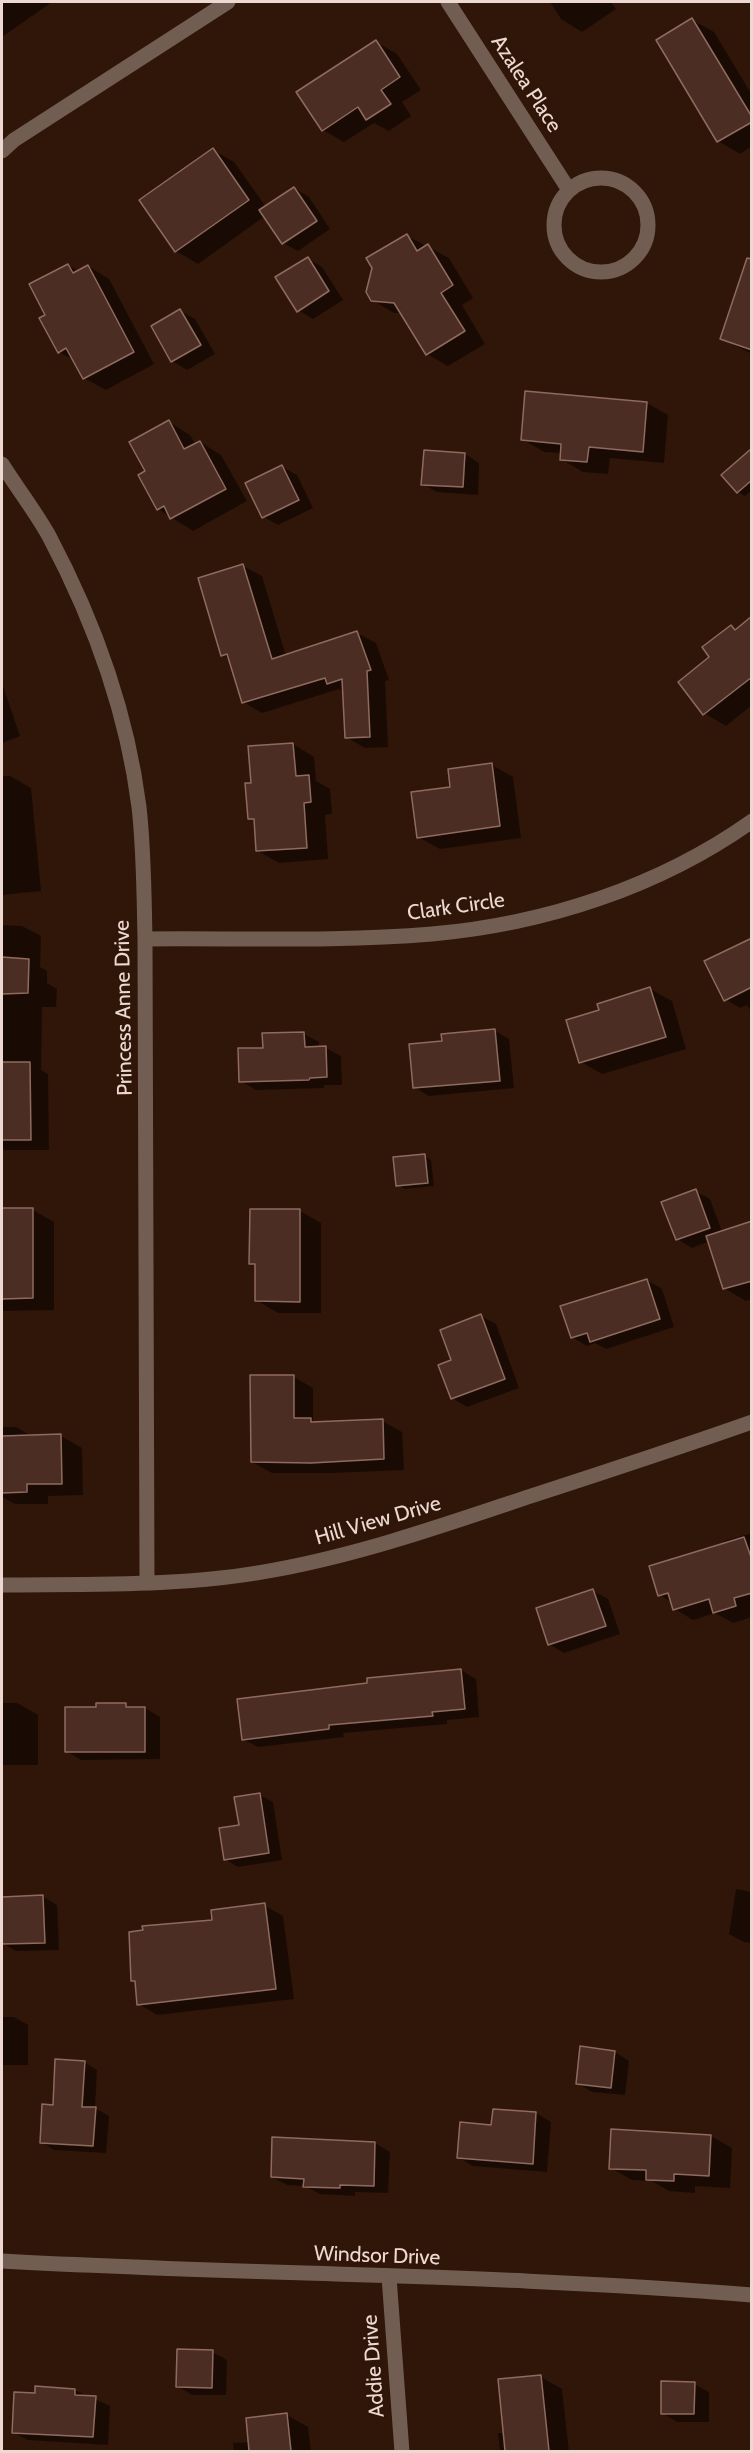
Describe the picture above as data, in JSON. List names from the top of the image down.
{
  "streets": {
    "street": [
      "Azalea Place",
      "Clark Circle",
      "Princess Anne Drive",
      "Hill View Drive",
      "Windsor Drive",
      "Addie Drive"
    ]
  },
  "crossings": [
    ["Clark Circle", "Princess Anne Drive"],
    ["Princess Anne Drive", "Hill View Drive"],
    ["Windsor Drive", "Addie Drive"]
  ]
}
